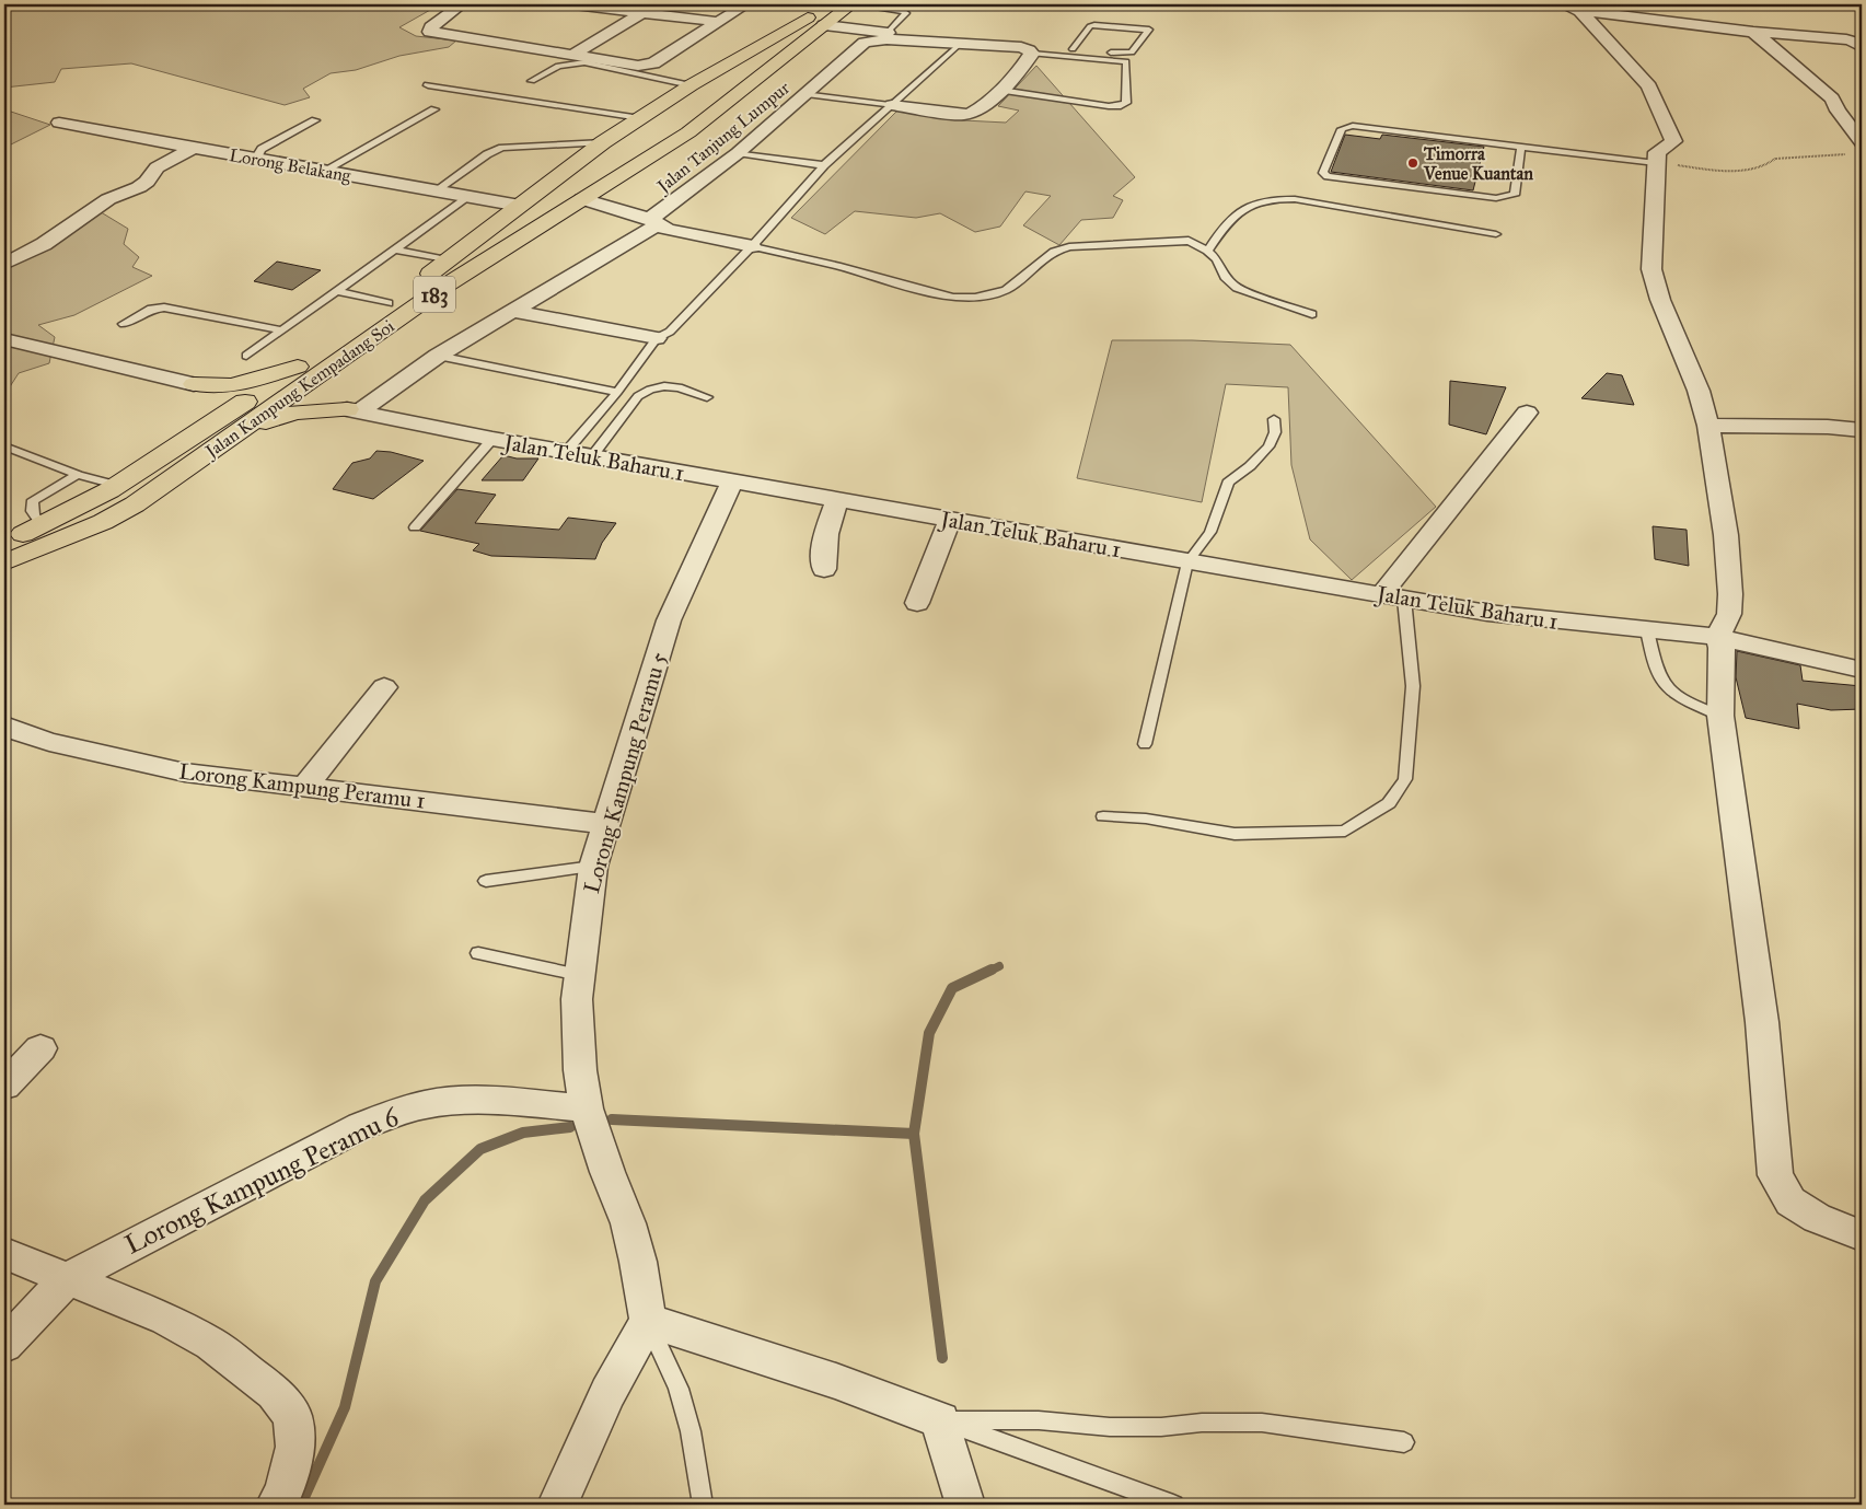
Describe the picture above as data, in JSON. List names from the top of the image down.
{
  "streets": {
    "highway": ["183", "Jalan Kampung Kempadang Soi"],
    "street": [
      "Jalan Tanjung Lumpur",
      "Lorong Belakang",
      "Jalan Teluk Baharu 1",
      "Lorong Kampung Peramu 5",
      "Lorong Kampung Peramu 1",
      "Lorong Kampung Peramu 6"
    ]
  },
  "crossings": [
    ["Jalan Tanjung Lumpur", "Jalan Kampung Kempadang Soi"],
    ["Lorong Belakang", "Jalan Kampung Kempadang Soi"],
    ["Jalan Teluk Baharu 1", "Lorong Kampung Peramu 5"],
    ["Lorong Kampung Peramu 5", "Lorong Kampung Peramu 1"],
    ["Lorong Kampung Peramu 5", "Lorong Kampung Peramu 6"]
  ],
  "places": ["Timorra Venue Kuantan"]
}
